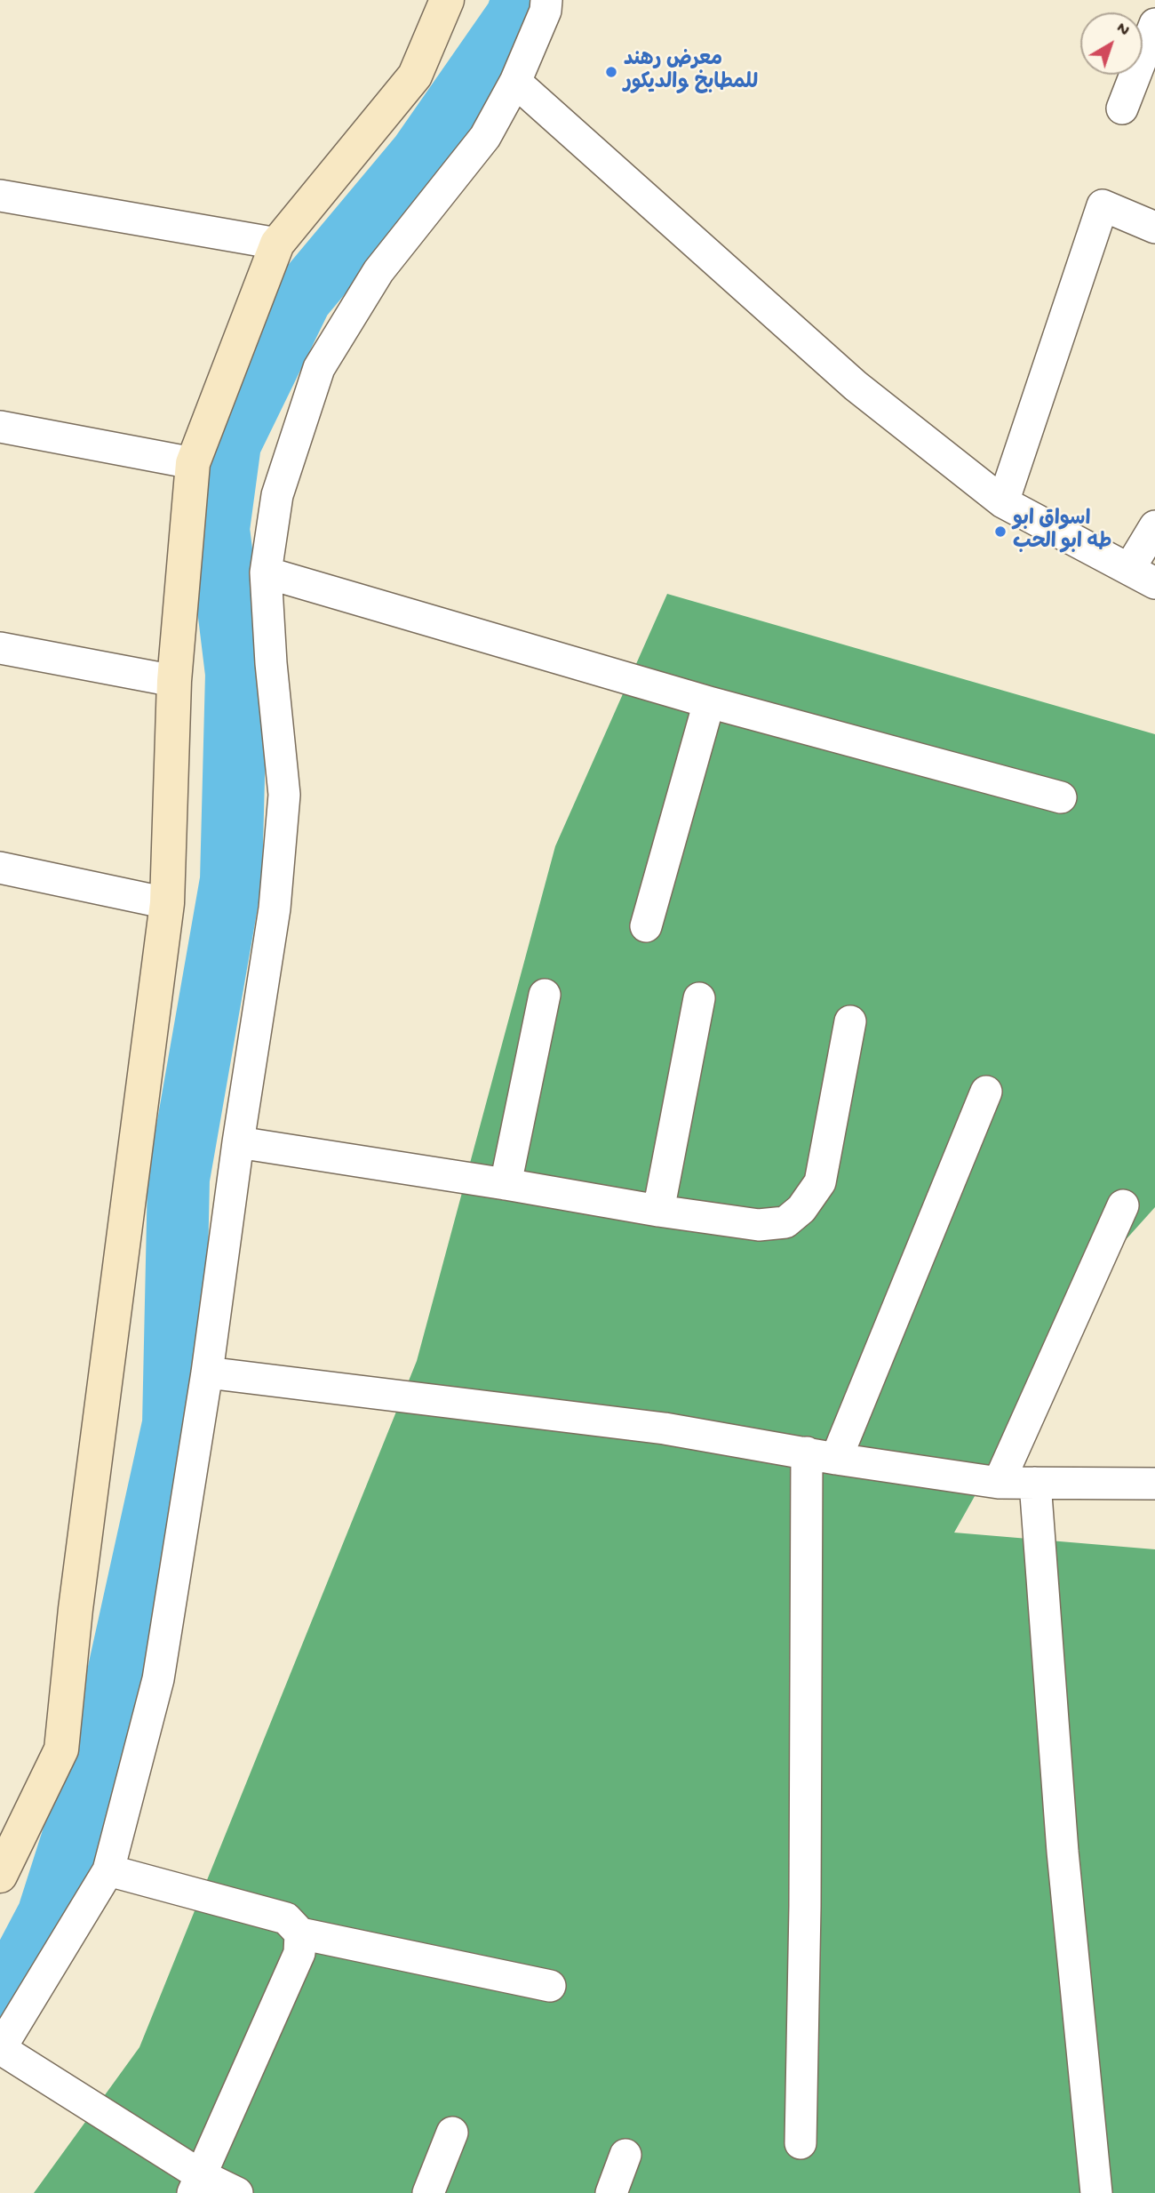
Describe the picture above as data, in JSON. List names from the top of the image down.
{
  "places": ["معرض رهند للمطابخ والديكور", "اسواق ابو طه ابو الحب"],
  "north": "top right"
}
